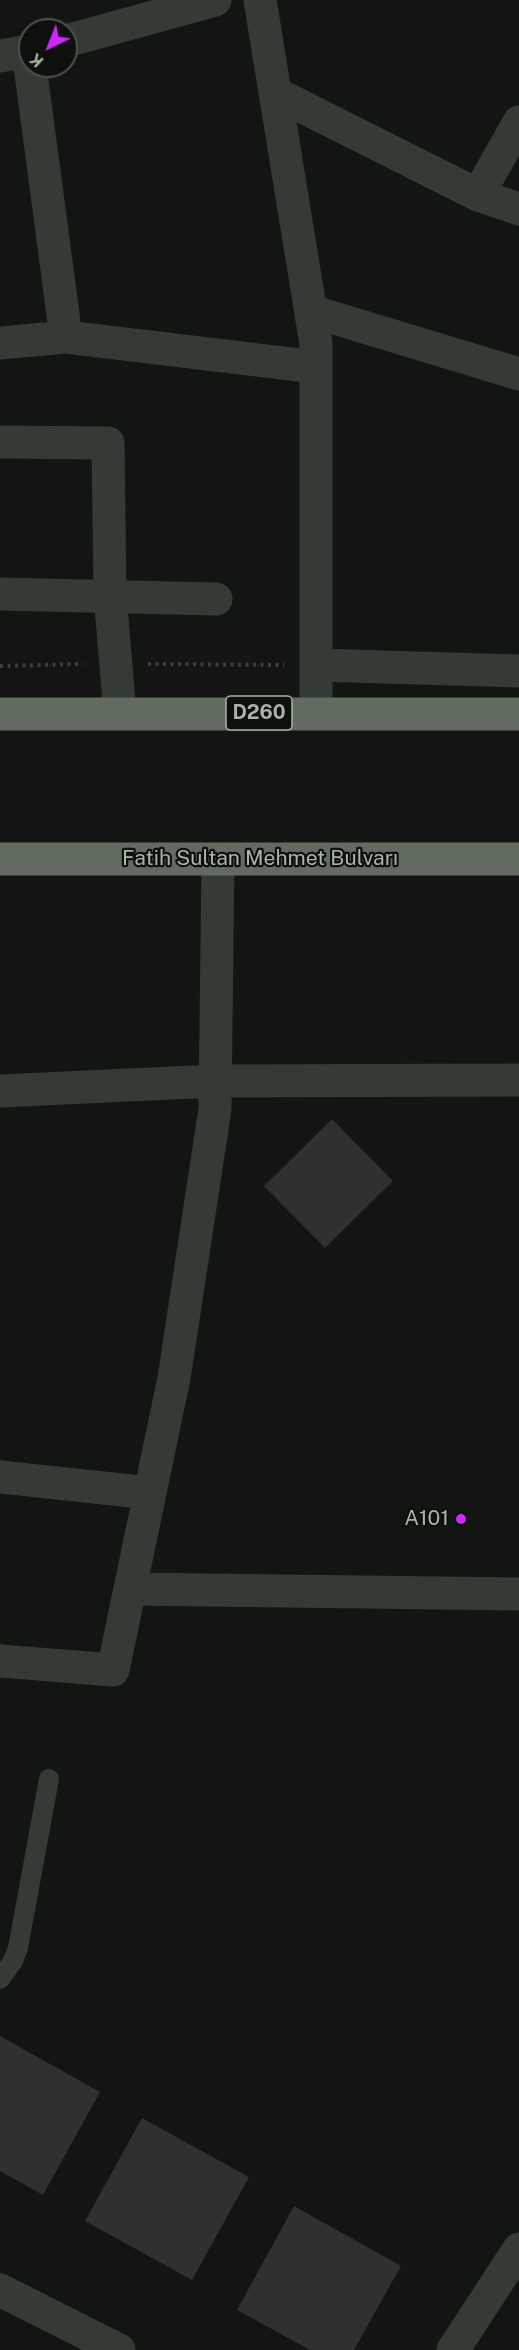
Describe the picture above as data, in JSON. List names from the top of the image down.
{
  "streets": {
    "highway": ["D260", "Fatih Sultan Mehmet Bulvarı"]
  },
  "places": ["A101"],
  "north": "bottom left"
}
